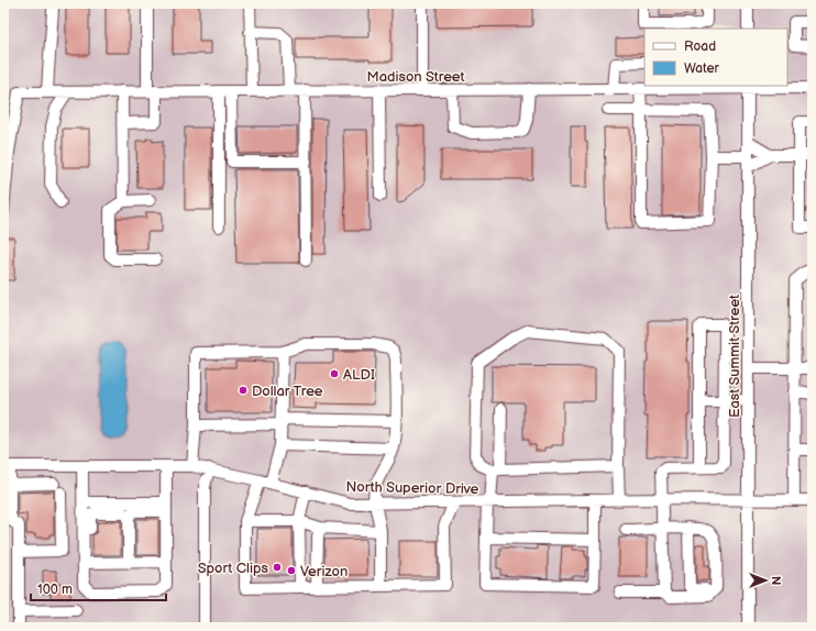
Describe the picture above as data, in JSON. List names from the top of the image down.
{
  "streets": {
    "street": ["Madison Street", "East Summit Street", "North Superior Drive"]
  },
  "crossings": [
    ["Madison Street", "East Summit Street"],
    ["East Summit Street", "North Superior Drive"]
  ],
  "places": [
    "ALDI",
    "Dollar Tree",
    "Sport Clips",
    "Verizon"
  ],
  "legend": ["Road", "Water"],
  "scale_bar": "100 m",
  "north": "right"
}
